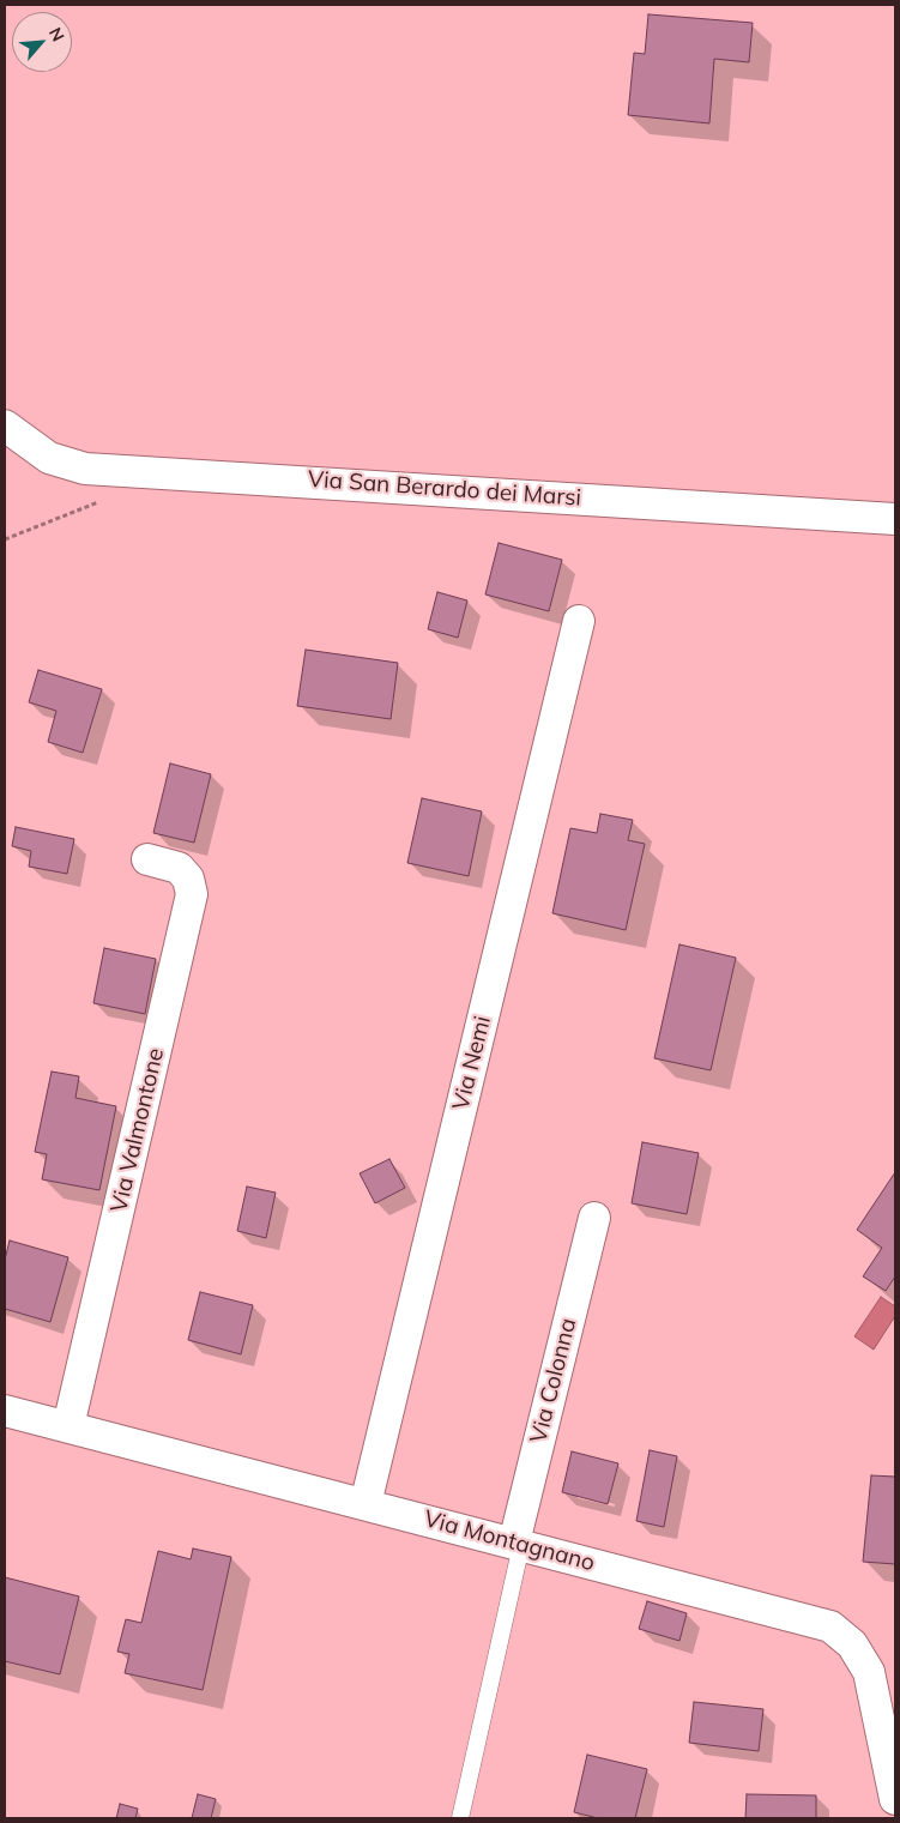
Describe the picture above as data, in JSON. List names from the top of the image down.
{
  "streets": {
    "street": [
      "Via San Berardo dei Marsi",
      "Via Nemi",
      "Via Valmontone",
      "Via Colonna",
      "Via Montagnano"
    ]
  },
  "crossings": [
    ["Via Nemi", "Via Montagnano"],
    ["Via Valmontone", "Via Montagnano"],
    ["Via Colonna", "Via Montagnano"]
  ],
  "north": "top right"
}
